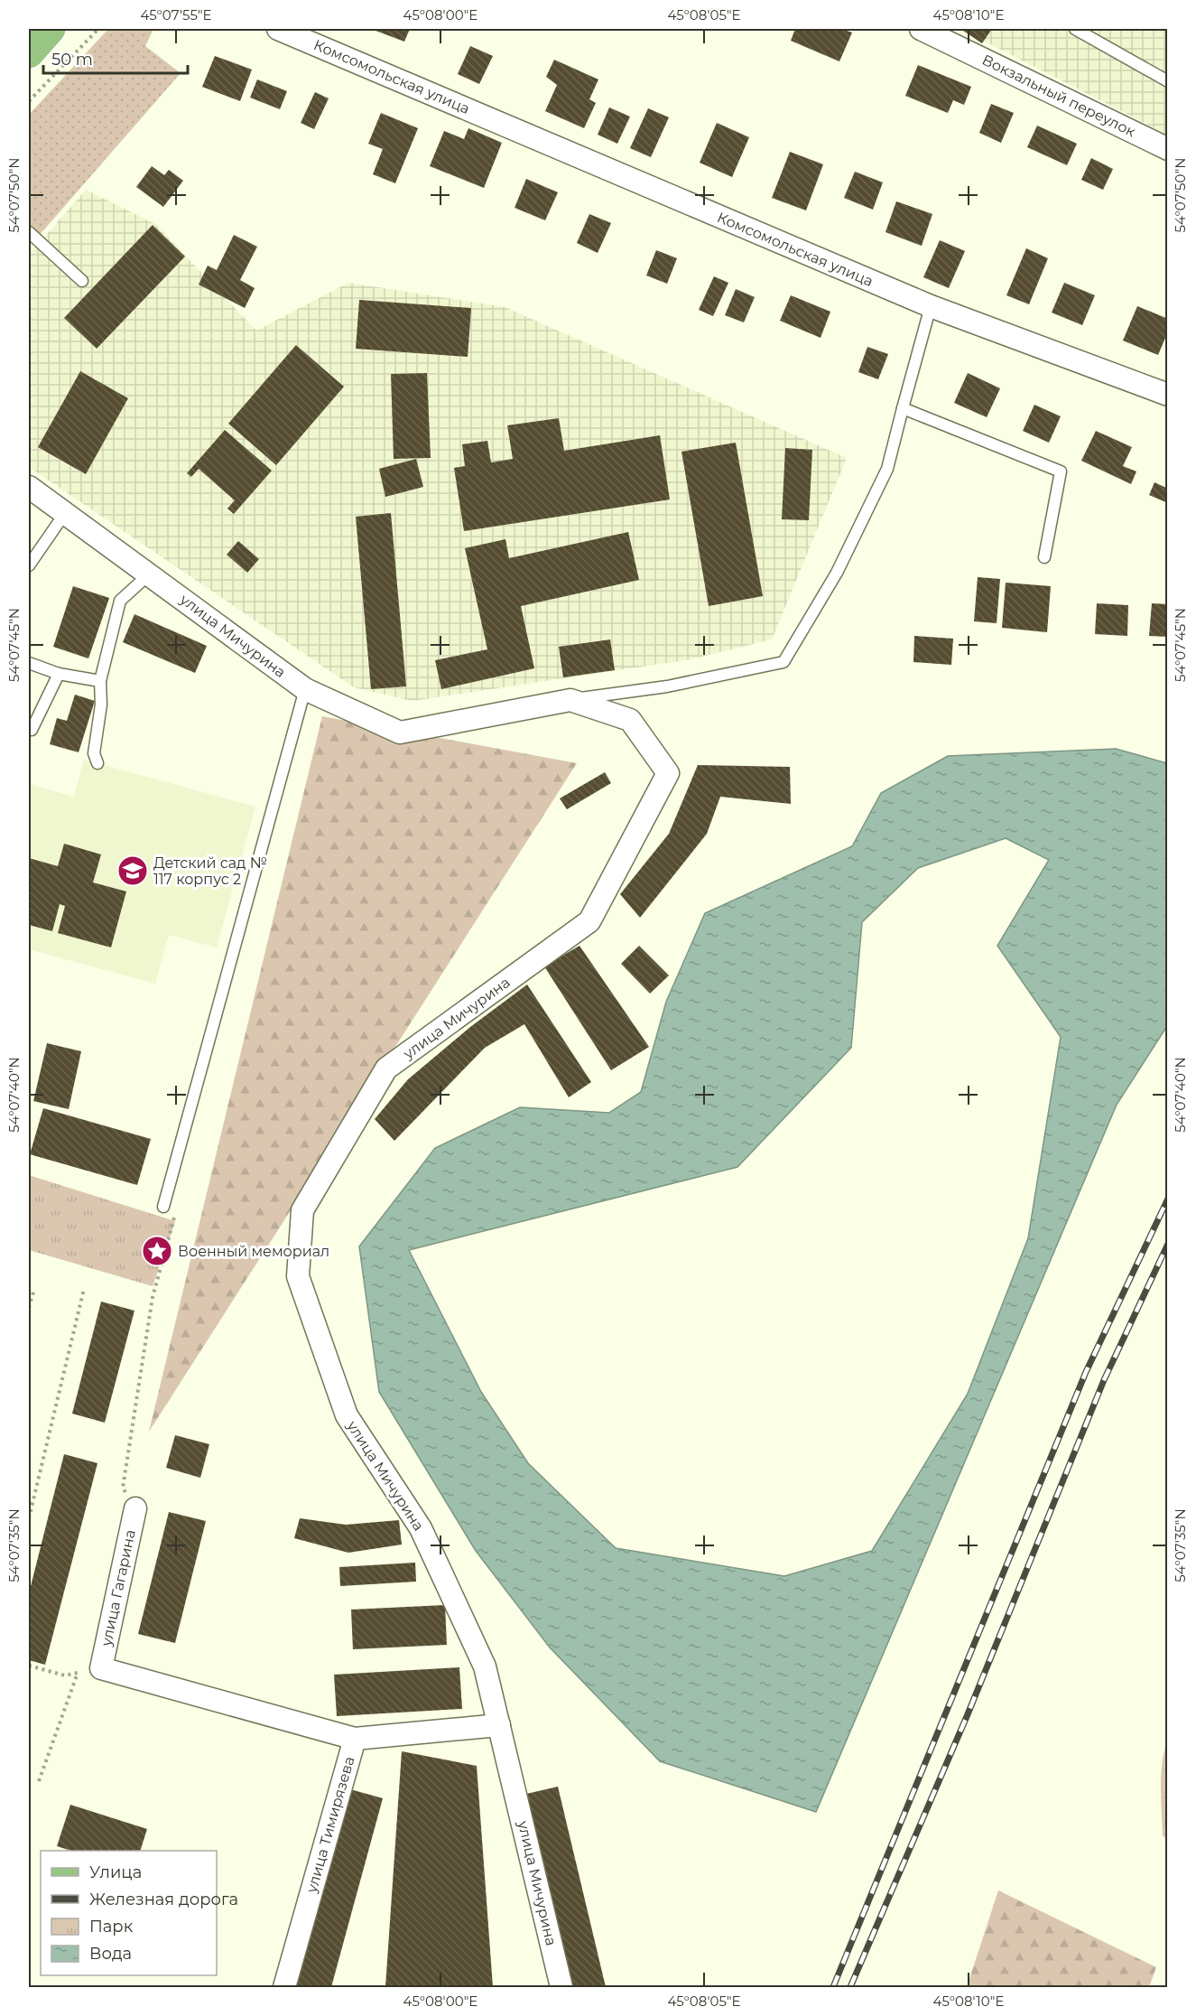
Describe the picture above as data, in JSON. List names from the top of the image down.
{
  "streets": {
    "street": [
      "Комсомольская улица",
      "Вокзальный переулок",
      "улица Мичурина",
      "улица Гагарина",
      "улица Тимирязева"
    ]
  },
  "crossings": [
    ["улица Мичурина", "улица Тимирязева"]
  ],
  "places": {
    "school or university": ["Детский сад № 117 корпус 2"],
    "place": ["Военный мемориал"]
  },
  "legend": [
    "Улица",
    "Железная дорога",
    "Парк",
    "Вода"
  ],
  "scale_bar": "50 m",
  "coordinates": [
    "45°07'55\"E",
    "45°08'00\"E",
    "45°08'05\"E",
    "45°08'10\"E",
    "54°07'50\"N",
    "54°07'45\"N",
    "54°07'40\"N",
    "54°07'35\"N"
  ]
}
